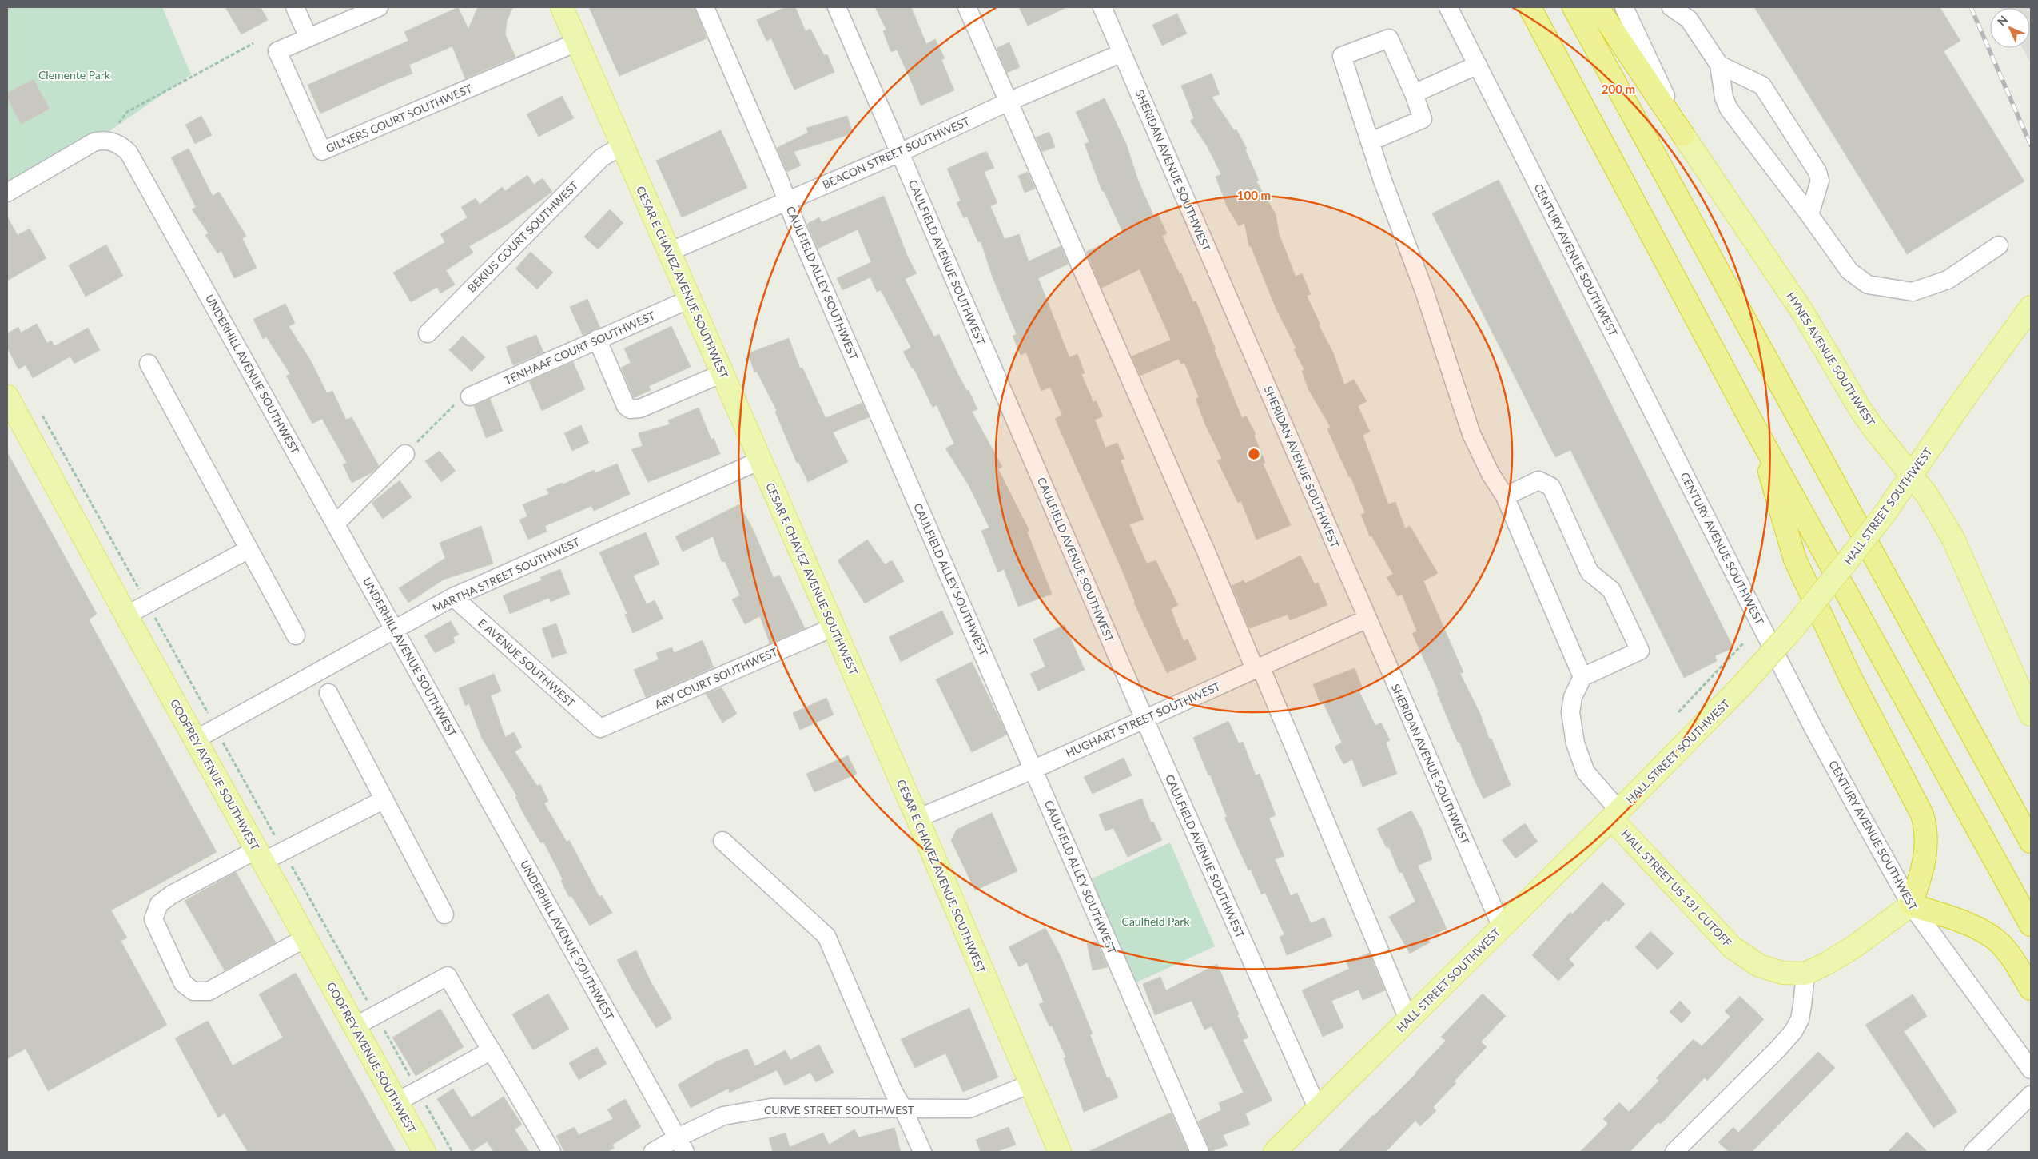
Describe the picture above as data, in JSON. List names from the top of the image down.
{
  "streets": {
    "main road": [
      "CESAR E CHAVEZ AVENUE SOUTHWEST",
      "HYNES AVENUE SOUTHWEST",
      "HALL STREET SOUTHWEST",
      "GODFREY AVENUE SOUTHWEST",
      "HALL STREET US 131 CUTOFF"
    ],
    "street": [
      "GILNERS COURT SOUTHWEST",
      "BEACON STREET SOUTHWEST",
      "SHERIDAN AVENUE SOUTHWEST",
      "BEKIUS COURT SOUTHWEST",
      "CENTURY AVENUE SOUTHWEST",
      "CAULFIELD AVENUE SOUTHWEST",
      "CAULFIELD ALLEY SOUTHWEST",
      "TENHAAF COURT SOUTHWEST",
      "UNDERHILL AVENUE SOUTHWEST",
      "MARTHA STREET SOUTHWEST",
      "E AVENUE SOUTHWEST",
      "ARY COURT SOUTHWEST",
      "HUGHART STREET SOUTHWEST",
      "CURVE STREET SOUTHWEST"
    ]
  },
  "crossings": [
    ["GILNERS COURT SOUTHWEST", "CESAR E CHAVEZ AVENUE SOUTHWEST"],
    ["BEACON STREET SOUTHWEST", "SHERIDAN AVENUE SOUTHWEST"],
    ["BEACON STREET SOUTHWEST", "CAULFIELD AVENUE SOUTHWEST"],
    ["BEACON STREET SOUTHWEST", "CESAR E CHAVEZ AVENUE SOUTHWEST"],
    ["BEACON STREET SOUTHWEST", "CAULFIELD ALLEY SOUTHWEST"],
    ["SHERIDAN AVENUE SOUTHWEST", "HALL STREET SOUTHWEST"],
    ["SHERIDAN AVENUE SOUTHWEST", "HUGHART STREET SOUTHWEST"],
    ["BEKIUS COURT SOUTHWEST", "CESAR E CHAVEZ AVENUE SOUTHWEST"],
    ["CENTURY AVENUE SOUTHWEST", "HALL STREET US 131 CUTOFF"],
    ["CAULFIELD AVENUE SOUTHWEST", "HALL STREET SOUTHWEST"],
    ["CAULFIELD AVENUE SOUTHWEST", "HUGHART STREET SOUTHWEST"],
    ["CESAR E CHAVEZ AVENUE SOUTHWEST", "TENHAAF COURT SOUTHWEST"],
    ["CESAR E CHAVEZ AVENUE SOUTHWEST", "MARTHA STREET SOUTHWEST"],
    ["CESAR E CHAVEZ AVENUE SOUTHWEST", "ARY COURT SOUTHWEST"],
    ["CESAR E CHAVEZ AVENUE SOUTHWEST", "HUGHART STREET SOUTHWEST"],
    ["CESAR E CHAVEZ AVENUE SOUTHWEST", "CURVE STREET SOUTHWEST"],
    ["CAULFIELD ALLEY SOUTHWEST", "HUGHART STREET SOUTHWEST"],
    ["HYNES AVENUE SOUTHWEST", "HALL STREET SOUTHWEST"],
    ["UNDERHILL AVENUE SOUTHWEST", "MARTHA STREET SOUTHWEST"],
    ["UNDERHILL AVENUE SOUTHWEST", "CURVE STREET SOUTHWEST"],
    ["HALL STREET SOUTHWEST", "HALL STREET US 131 CUTOFF"],
    ["MARTHA STREET SOUTHWEST", "E AVENUE SOUTHWEST"],
    ["MARTHA STREET SOUTHWEST", "GODFREY AVENUE SOUTHWEST"],
    ["E AVENUE SOUTHWEST", "ARY COURT SOUTHWEST"]
  ],
  "parks": ["Clemente Park", "Caulfield Park"],
  "north": "top left",
  "rings": ["200 m", "100 m"]
}
